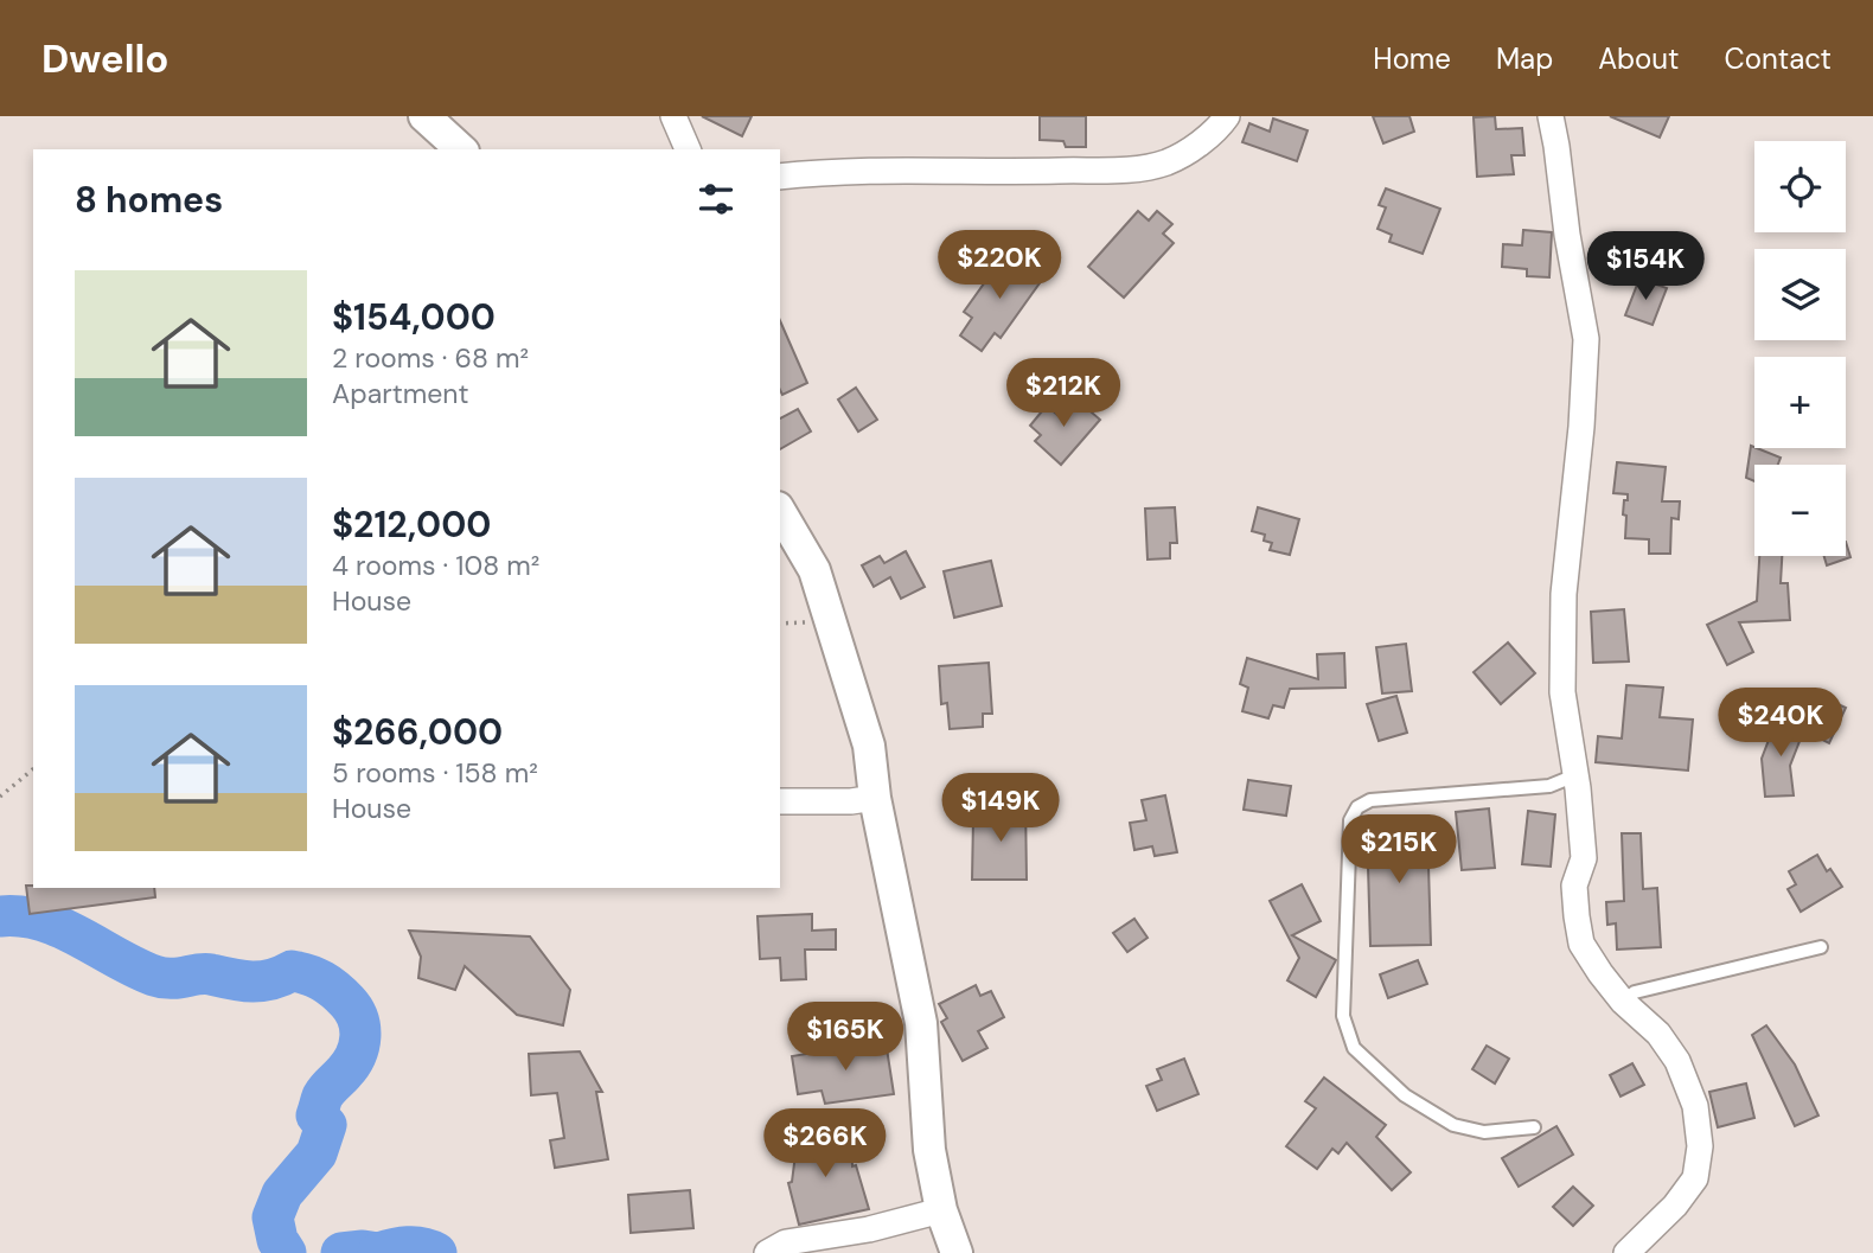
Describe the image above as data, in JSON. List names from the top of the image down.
{
  "page": {
    "header": "Dwello",
    "nav": [
      "Home",
      "Map",
      "About",
      "Contact"
    ],
    "map_buttons": ["+", "−"],
    "heading": "8 homes",
    "price": [
      "$220K",
      "$154K",
      "$212K",
      "$240K",
      "$149K",
      "$215K",
      "$165K",
      "$266K"
    ],
    "list": [
      {
        "name": "$154,000",
        "note": "2 rooms · 68 m² · Apartment"
      },
      {
        "name": "$212,000",
        "note": "4 rooms · 108 m² · House"
      },
      {
        "name": "$266,000",
        "note": "5 rooms · 158 m² · House"
      }
    ]
  }
}
